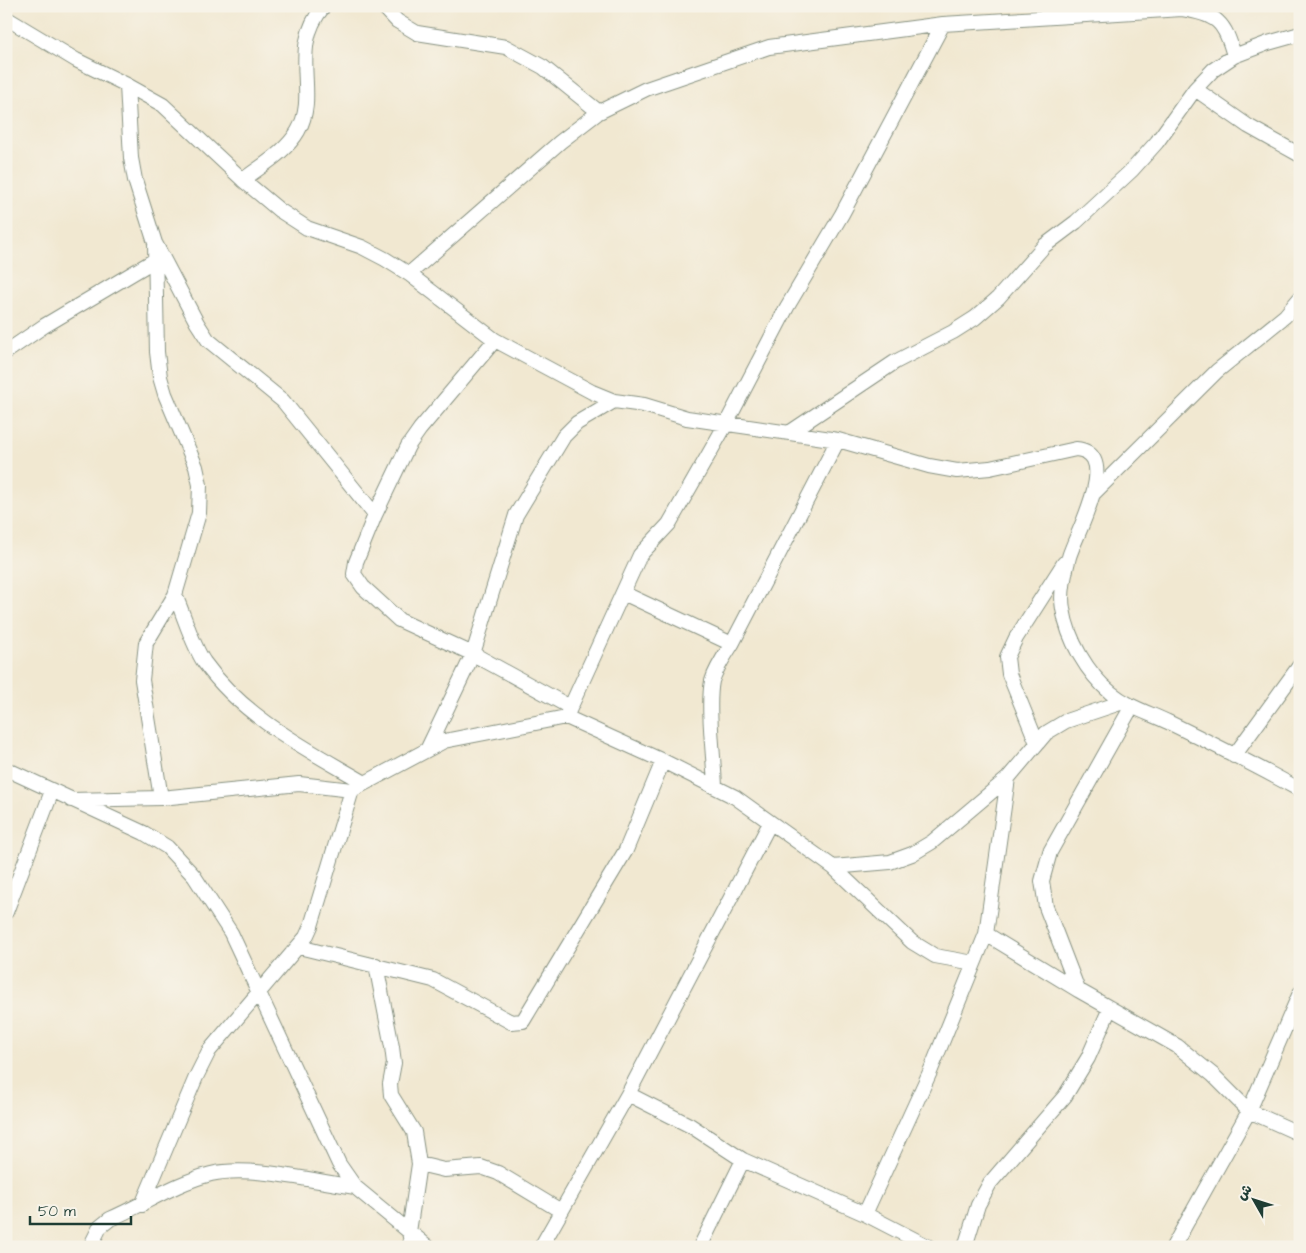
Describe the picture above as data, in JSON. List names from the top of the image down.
{
  "scale_bar": "50 m",
  "north": "top left"
}
